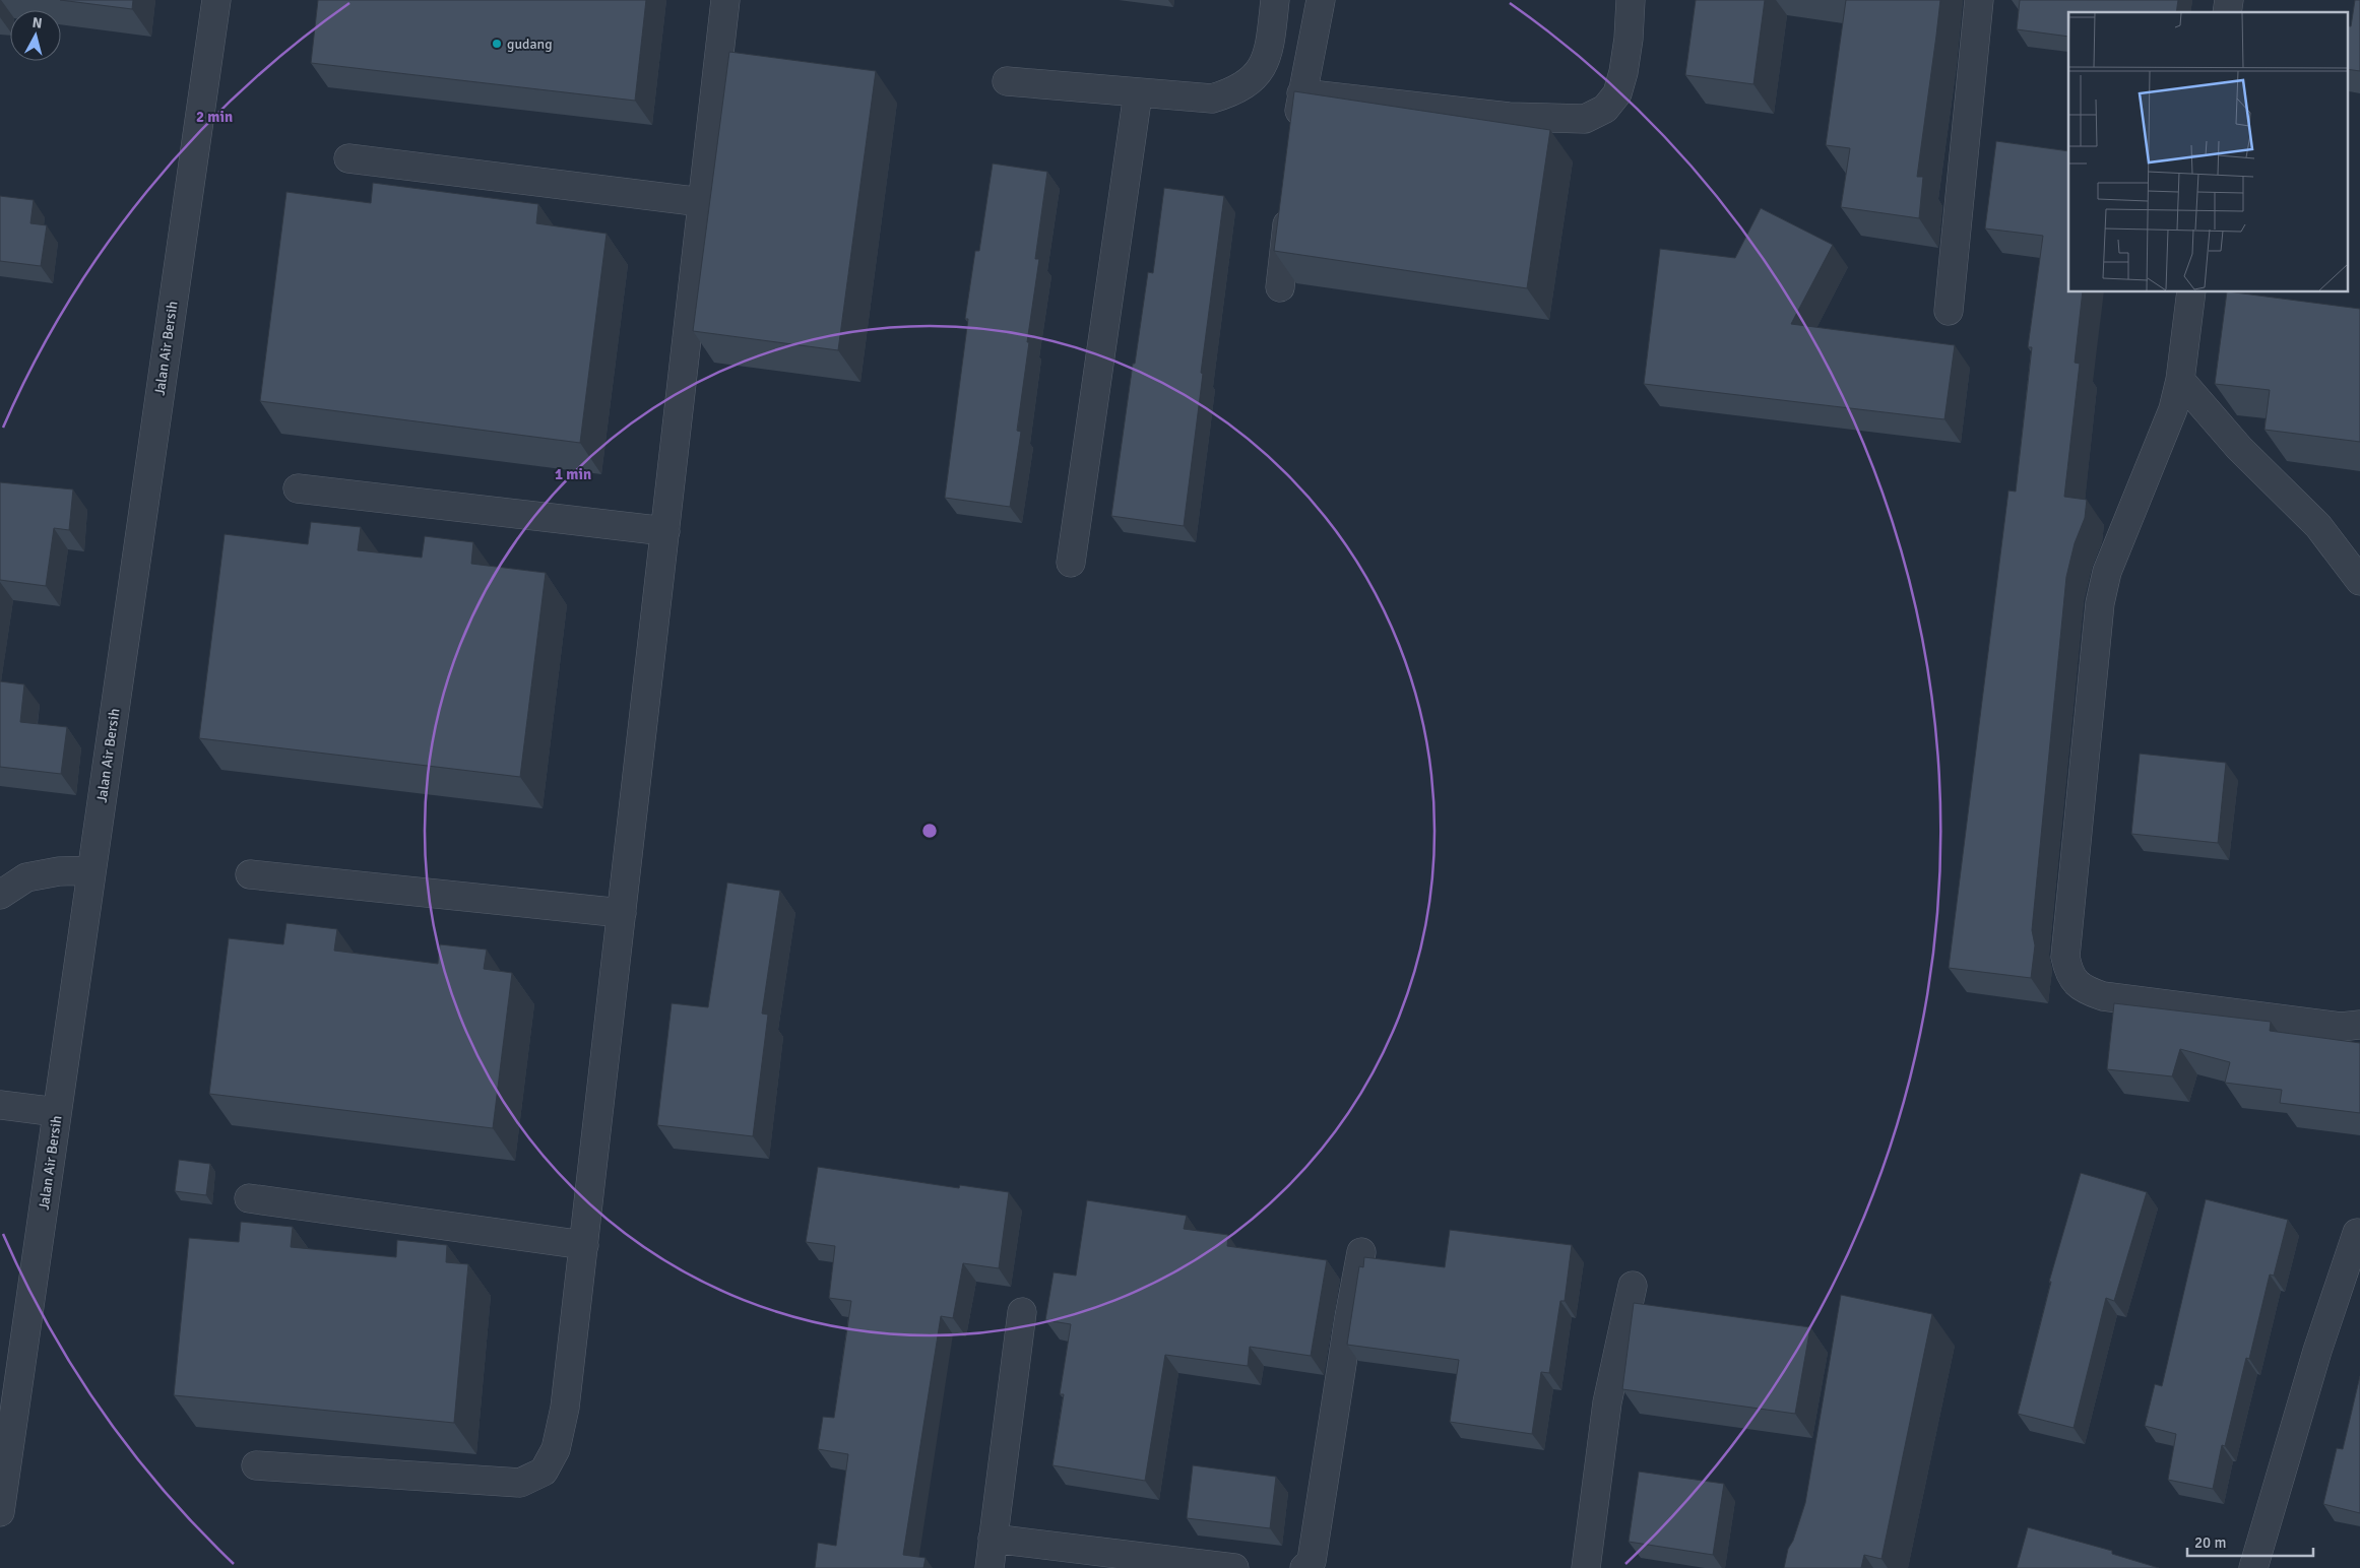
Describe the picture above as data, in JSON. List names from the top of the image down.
{
  "streets": {
    "street": ["Jalan Air Bersih"]
  },
  "places": ["gudang"],
  "scale_bar": "20 m",
  "north": "top",
  "rings": ["2 min", "1 min"]
}
